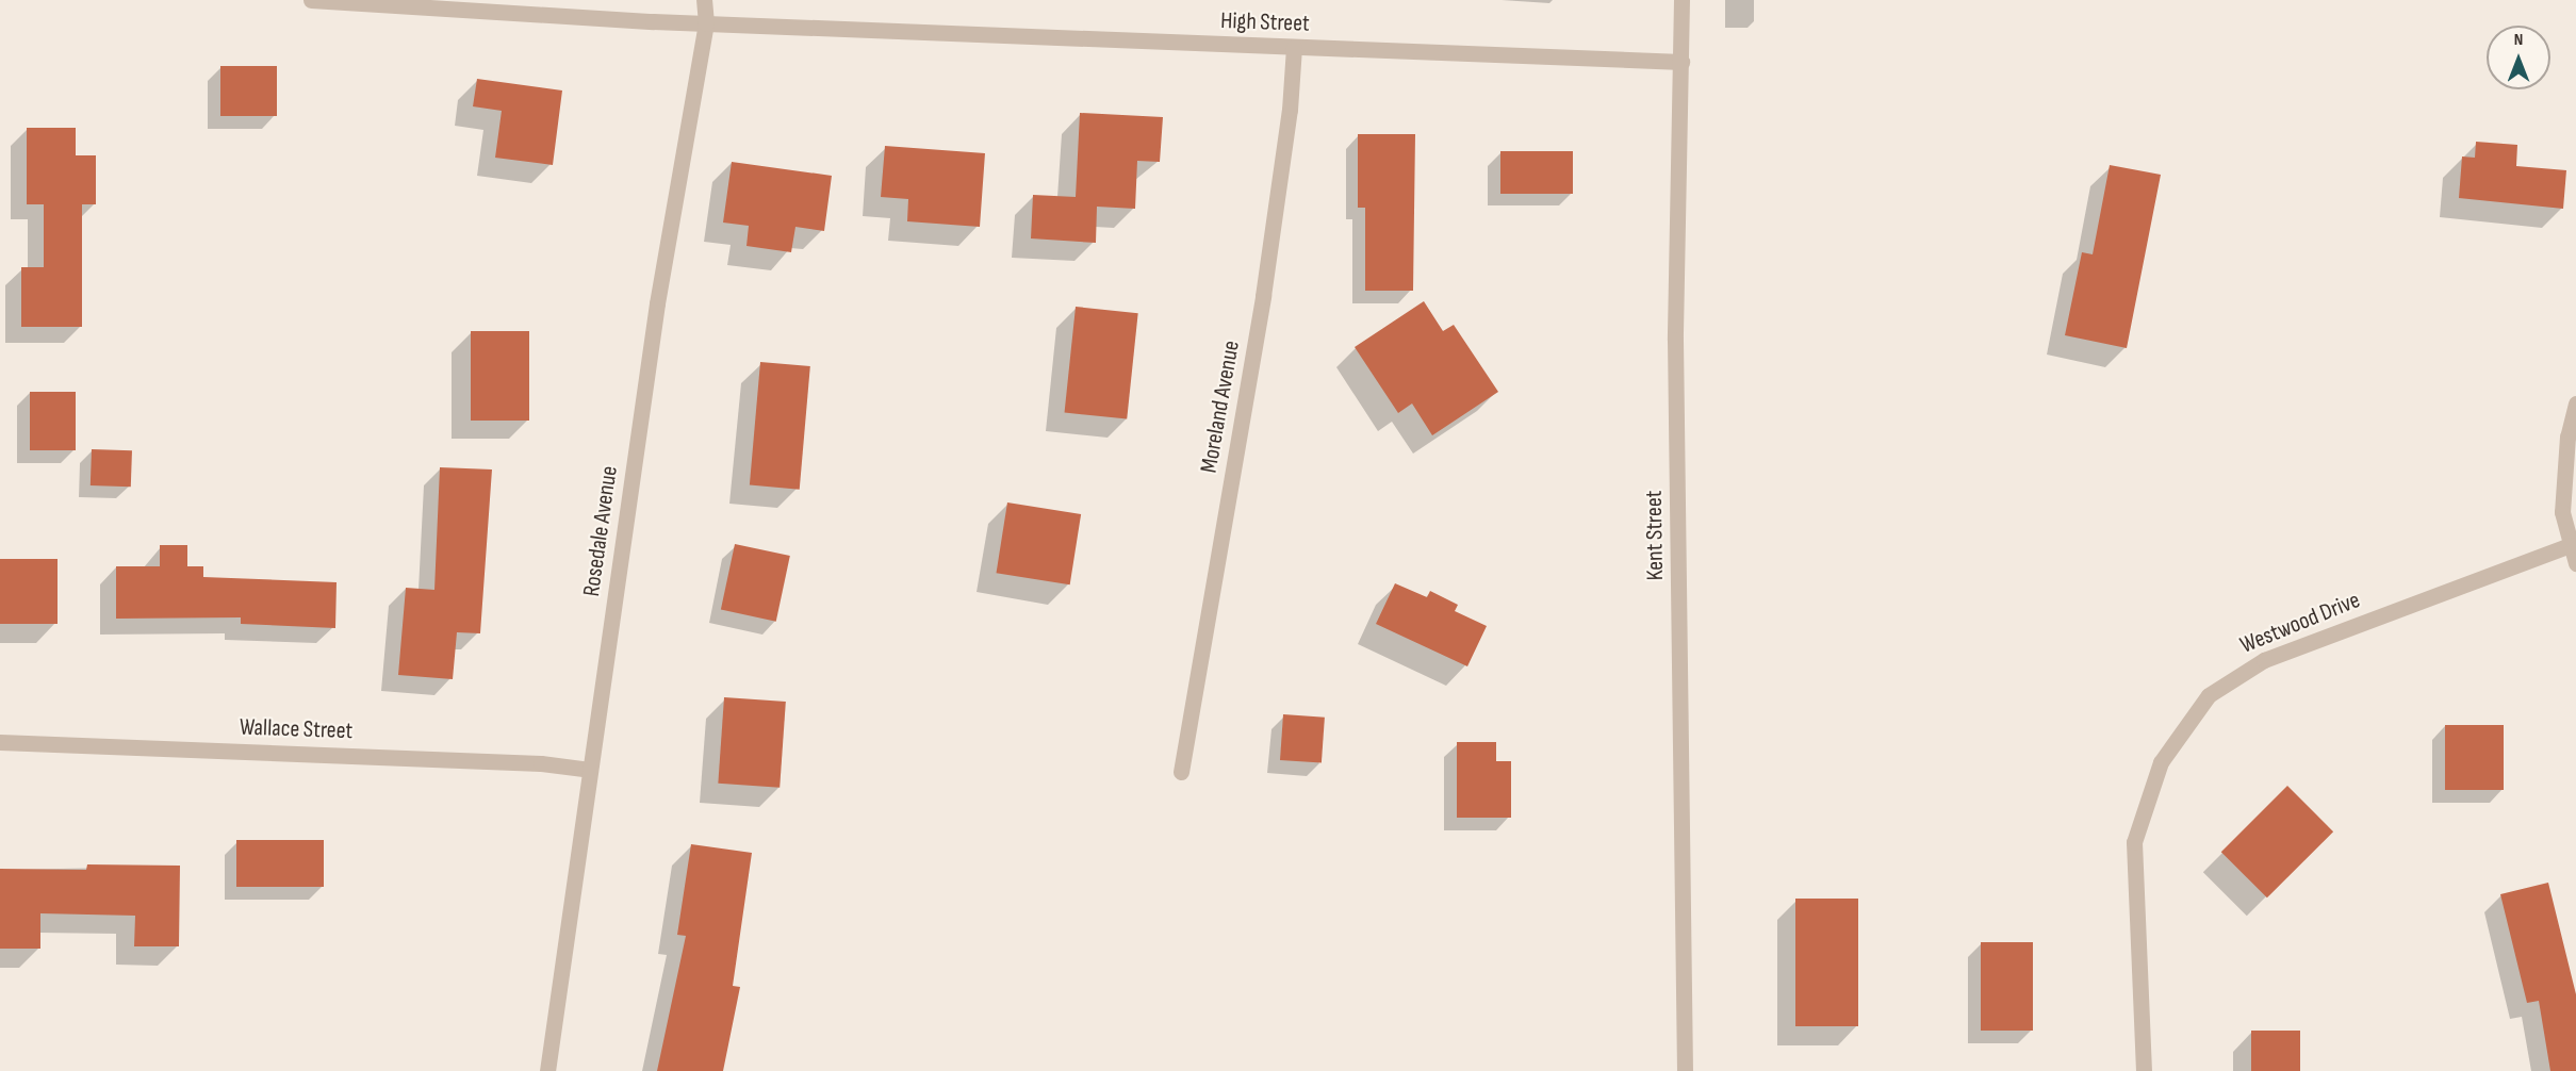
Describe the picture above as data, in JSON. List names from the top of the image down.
{
  "streets": {
    "street": [
      "High Street",
      "Moreland Avenue",
      "Rosedale Avenue",
      "Kent Street",
      "Westwood Drive",
      "Wallace Street"
    ]
  },
  "crossings": [
    ["High Street", "Moreland Avenue"],
    ["High Street", "Rosedale Avenue"],
    ["High Street", "Kent Street"],
    ["Rosedale Avenue", "Wallace Street"]
  ],
  "north": "top"
}
